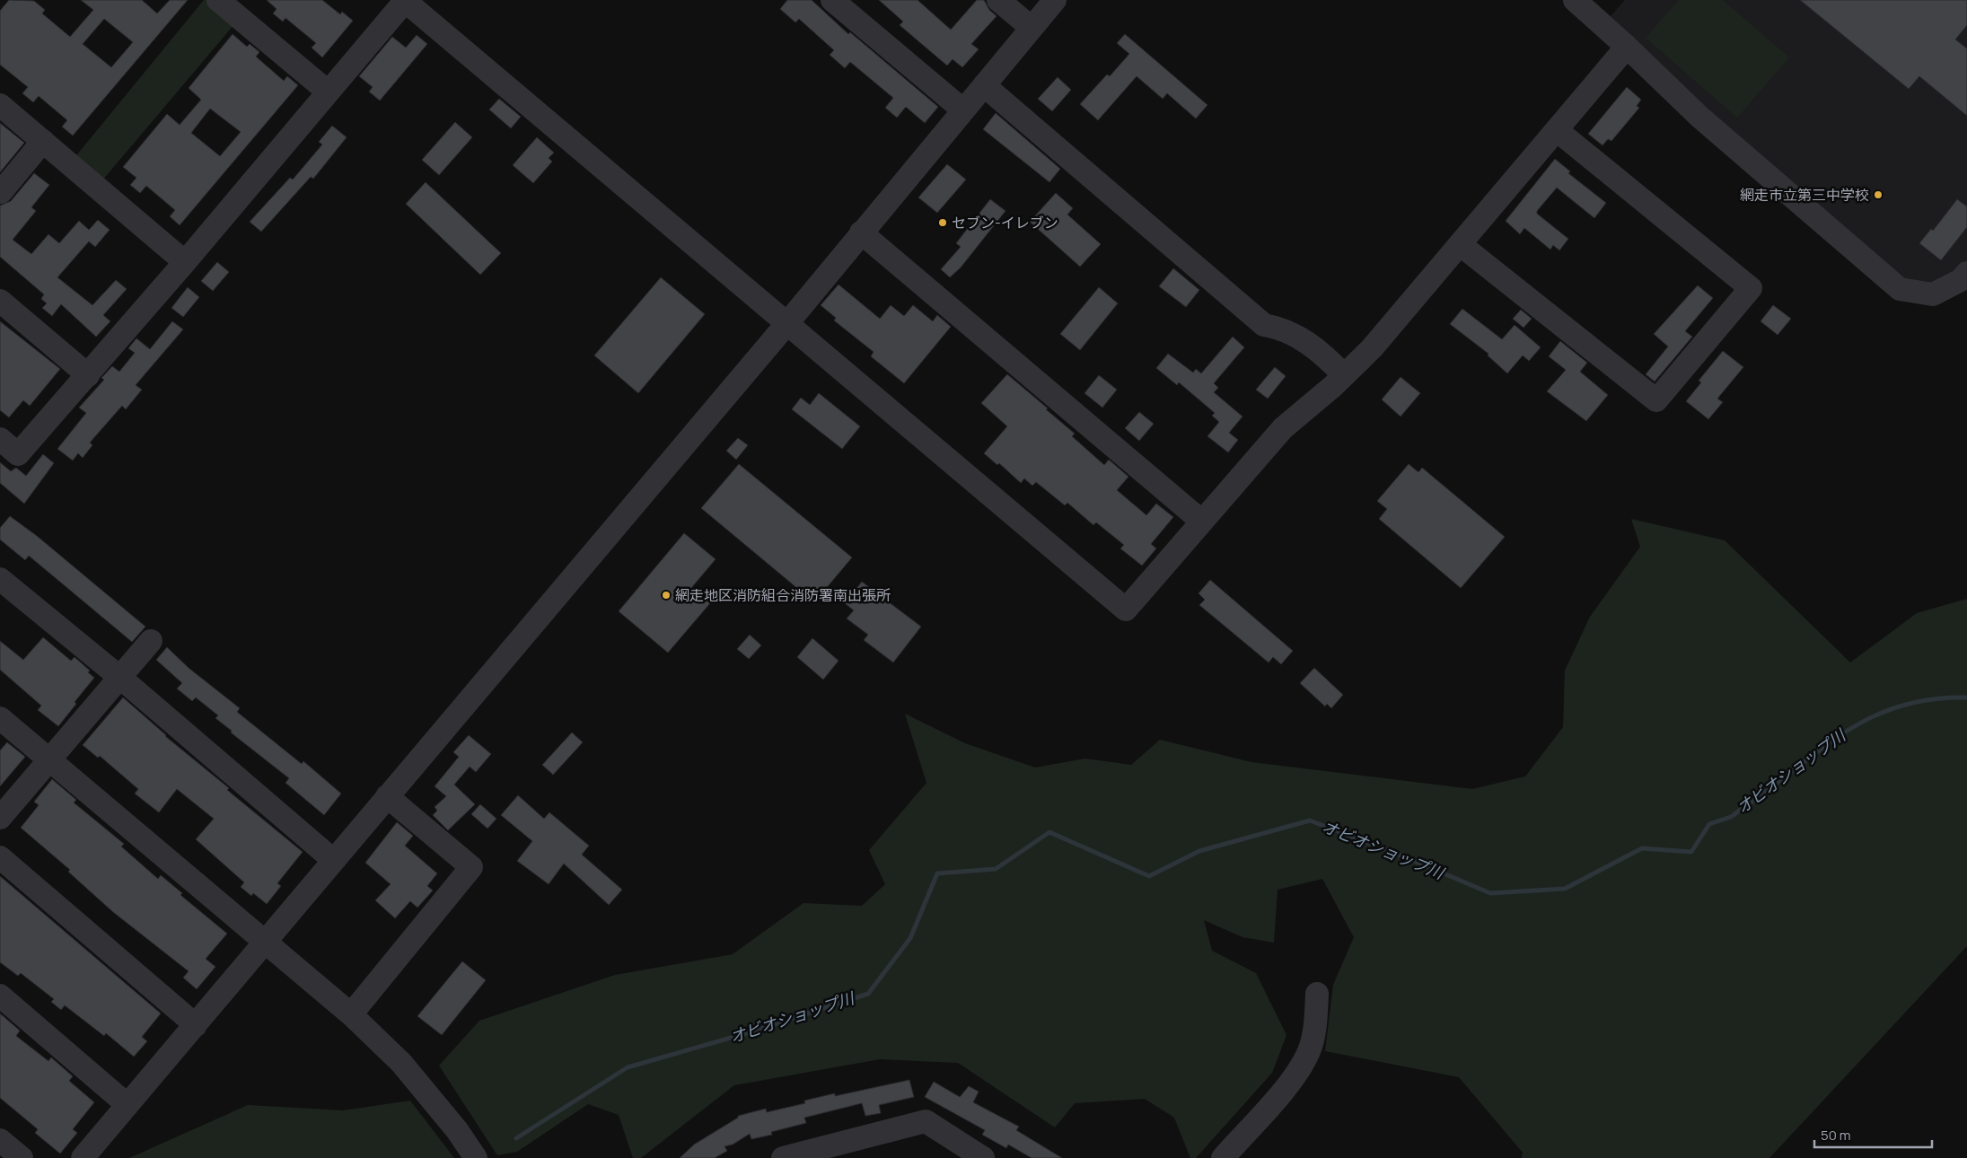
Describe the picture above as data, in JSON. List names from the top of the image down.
{
  "water": ["オビオショップ川"],
  "places": ["網走市立第三中学校", "セブン-イレブン", "網走地区消防組合消防署南出張所"],
  "scale_bar": "50 m"
}
